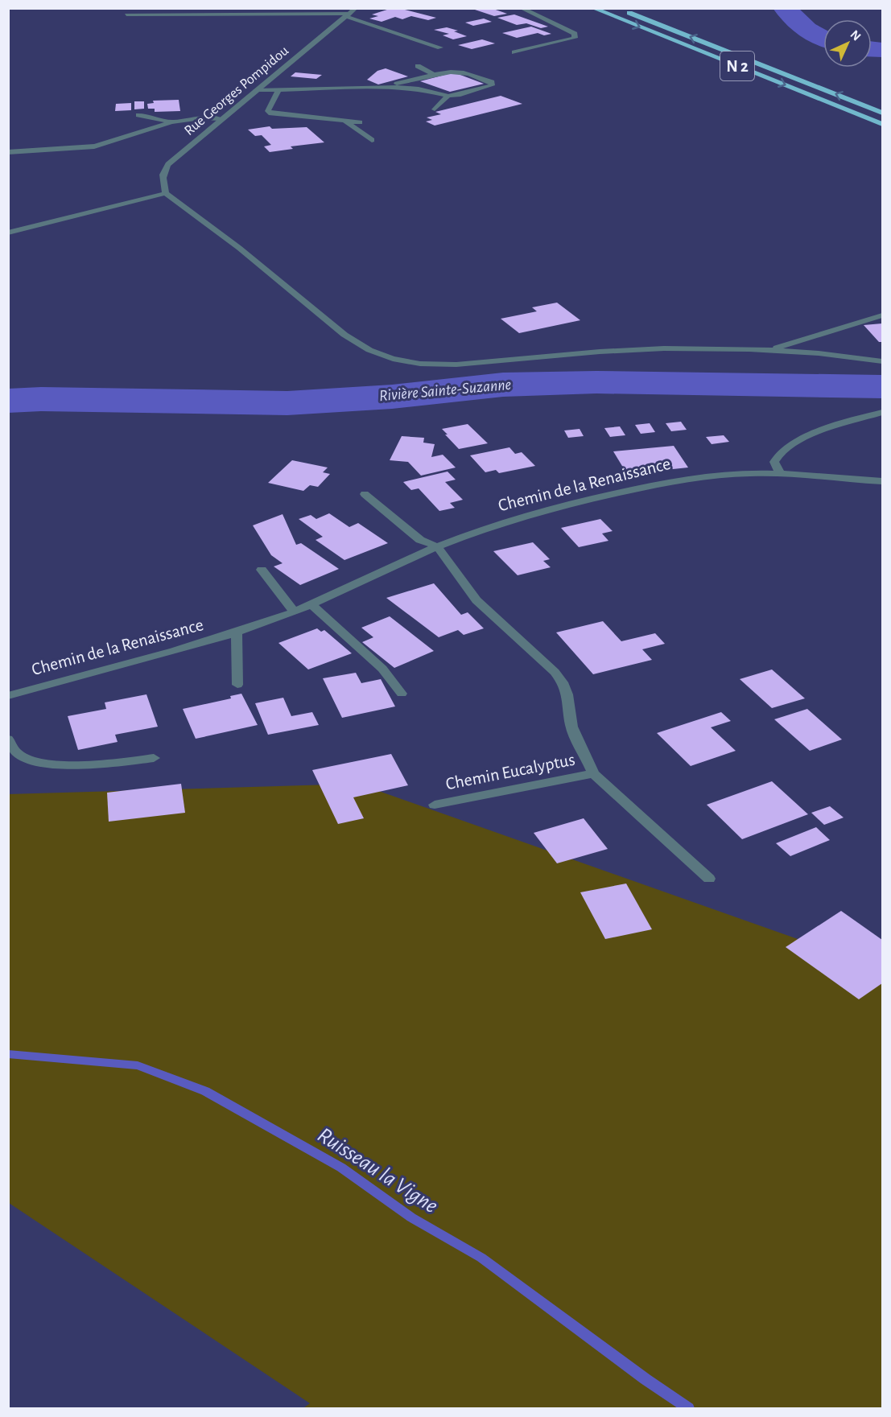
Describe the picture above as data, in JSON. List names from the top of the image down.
{
  "streets": {
    "highway": ["N 2"],
    "street": ["Rue Georges Pompidou", "Chemin de la Renaissance", "Chemin Eucalyptus"]
  },
  "crossings": [
    ["Chemin de la Renaissance", "Chemin Eucalyptus"]
  ],
  "water": ["Rivière Sainte-Suzanne", "Ruisseau la Vigne"],
  "north": "top right"
}
